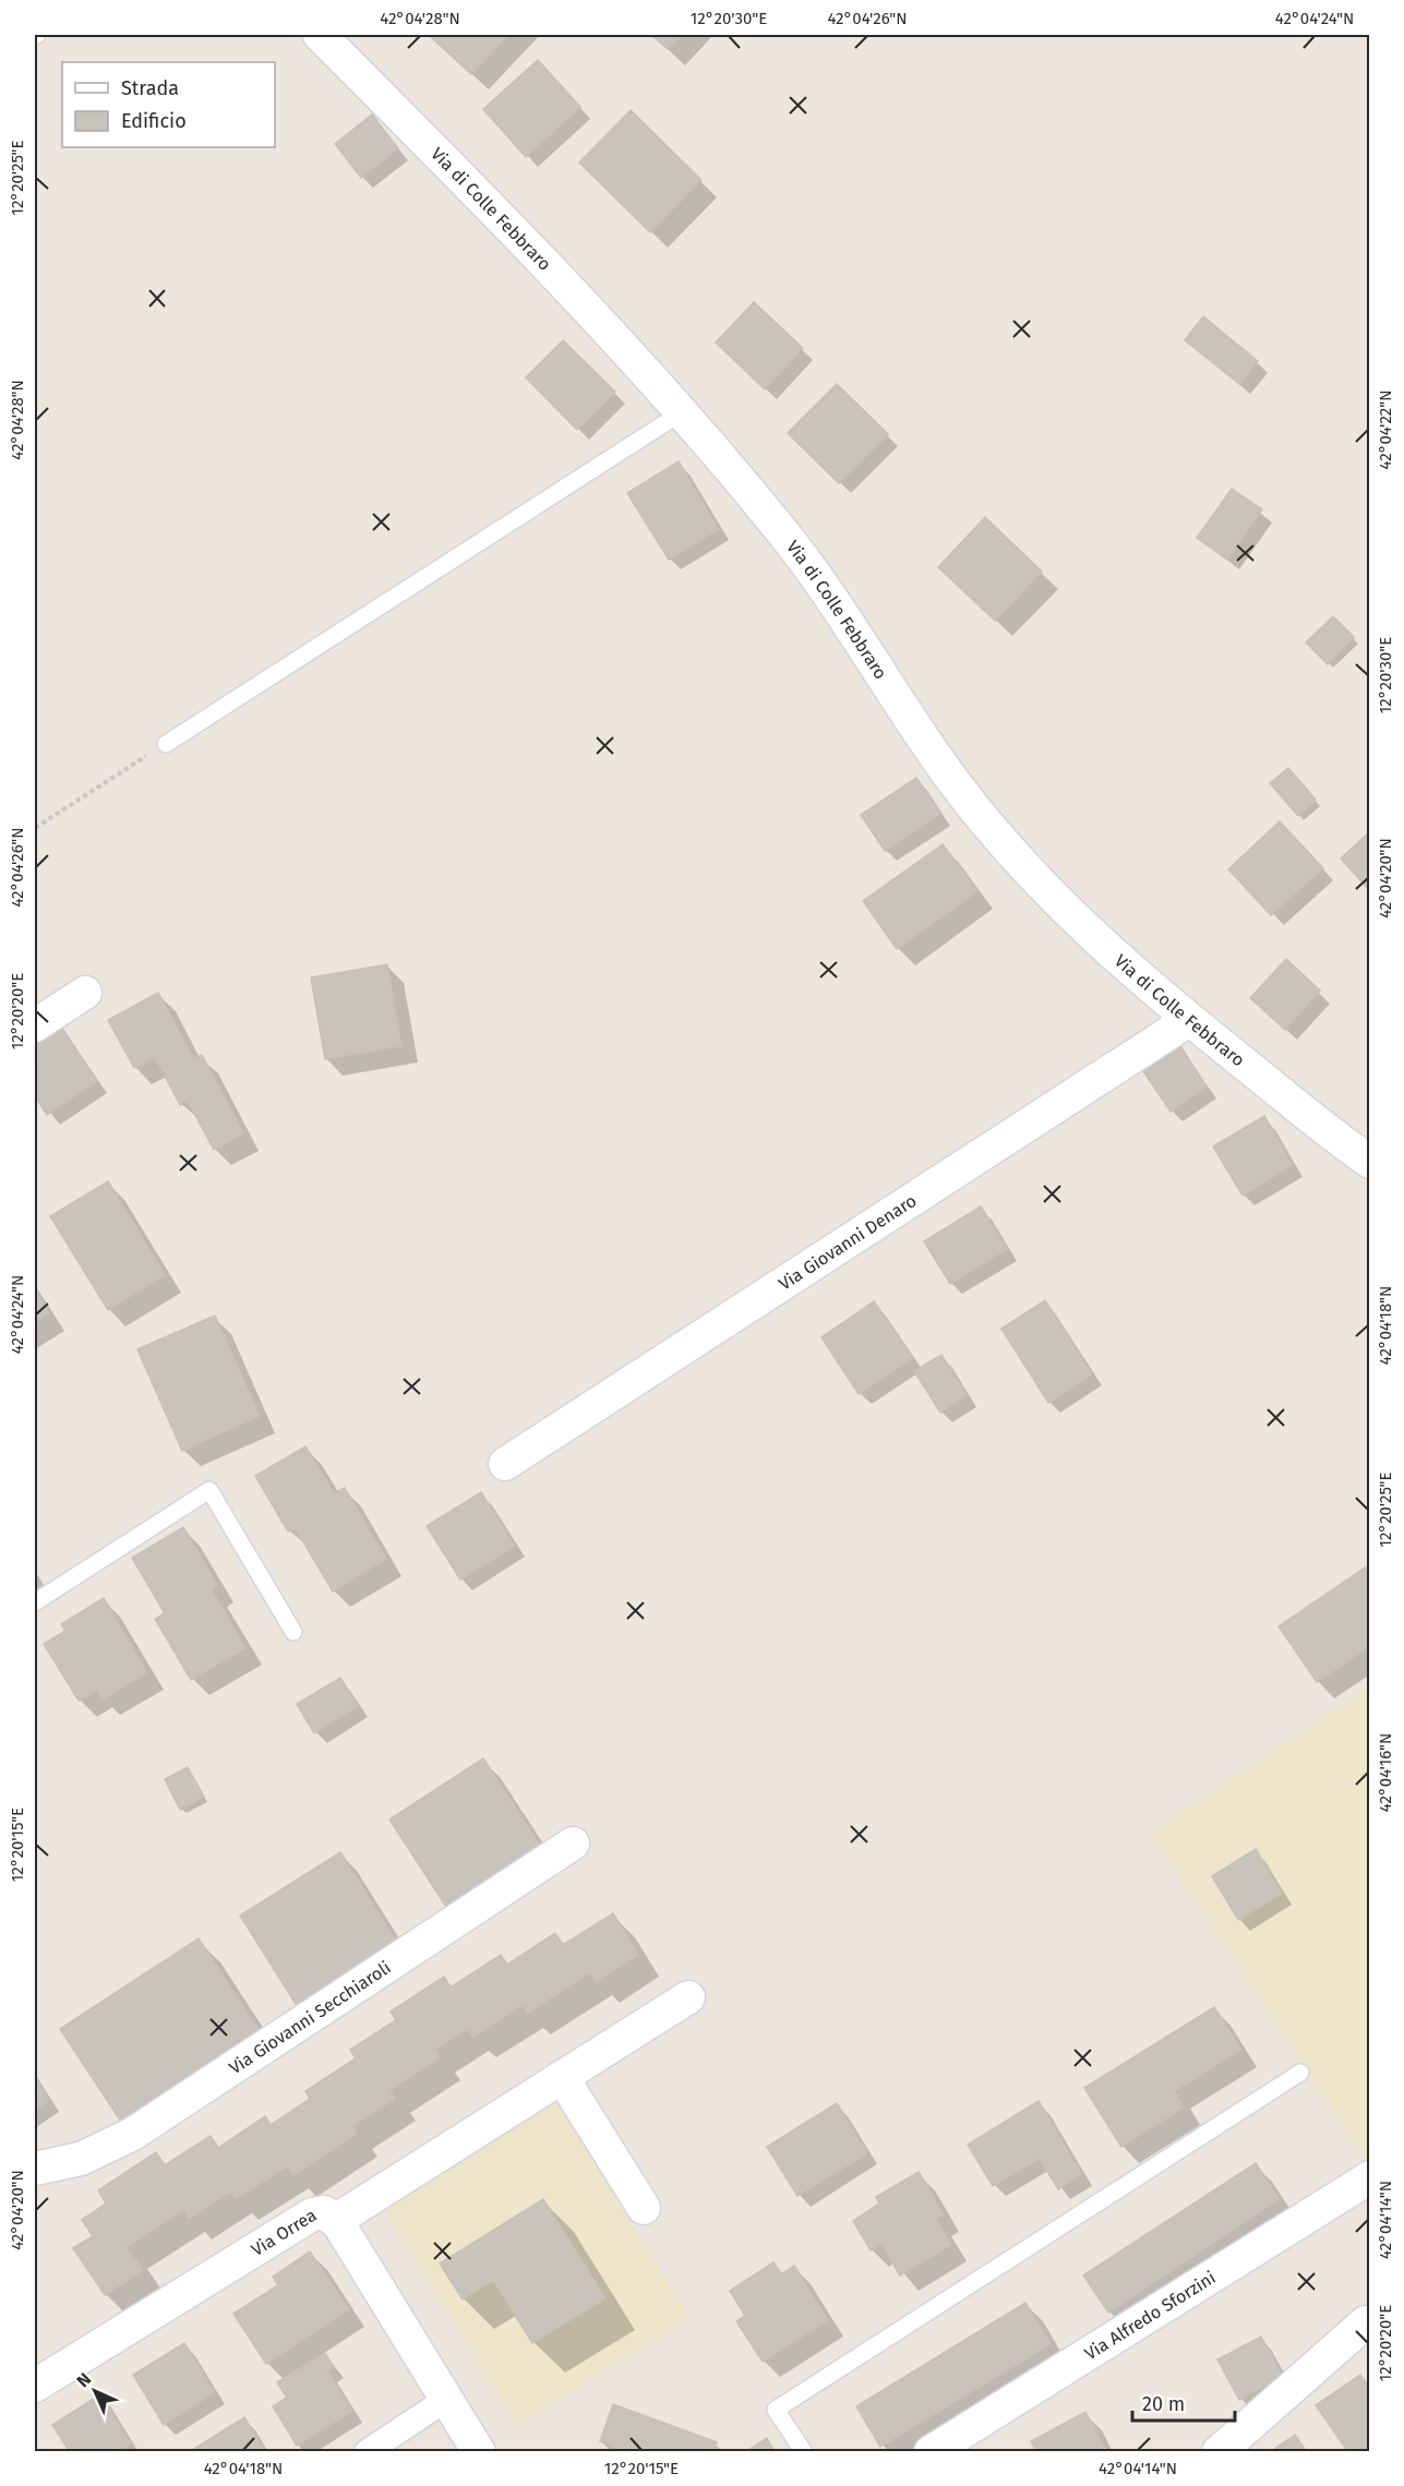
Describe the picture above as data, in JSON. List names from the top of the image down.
{
  "streets": {
    "street": [
      "Via di Colle Febbraro",
      "Via Giovanni Denaro",
      "Via Giovanni Secchiaroli",
      "Via Orrea",
      "Via Alfredo Sforzini"
    ]
  },
  "crossings": [
    ["Via di Colle Febbraro", "Via Giovanni Denaro"]
  ],
  "legend": ["Strada", "Edificio"],
  "scale_bar": "20 m",
  "north": "top left",
  "coordinates": [
    "42°04'28\"N",
    "12°20'30\"E",
    "42°04'26\"N",
    "42°04'24\"N",
    "12°20'25\"E",
    "42°04'22\"N",
    "42°04'20\"N",
    "12°20'20\"E",
    "42°04'18\"N",
    "42°04'16\"N",
    "12°20'15\"E",
    "42°04'14\"N"
  ]
}
